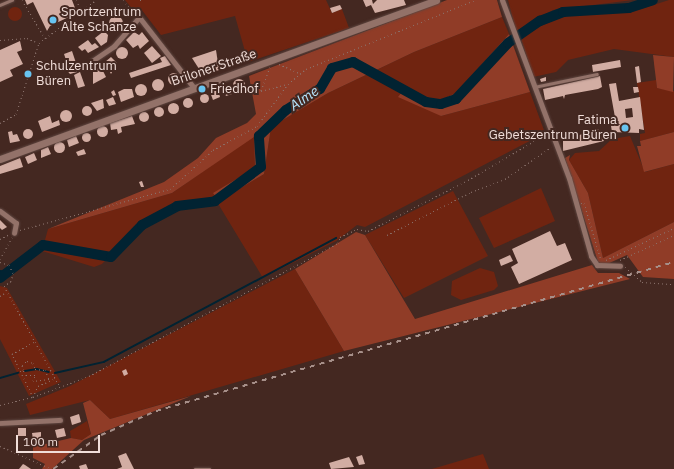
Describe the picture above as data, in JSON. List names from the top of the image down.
{
  "streets": {
    "main road": ["Briloner Straße"]
  },
  "water": ["Alme"],
  "places": [
    "Sportzentrum Alte Schanze",
    "Schulzentrum Büren",
    "Friedhof",
    "Fatima Gebetszentrum Büren"
  ],
  "scale_bar": "100 m"
}
